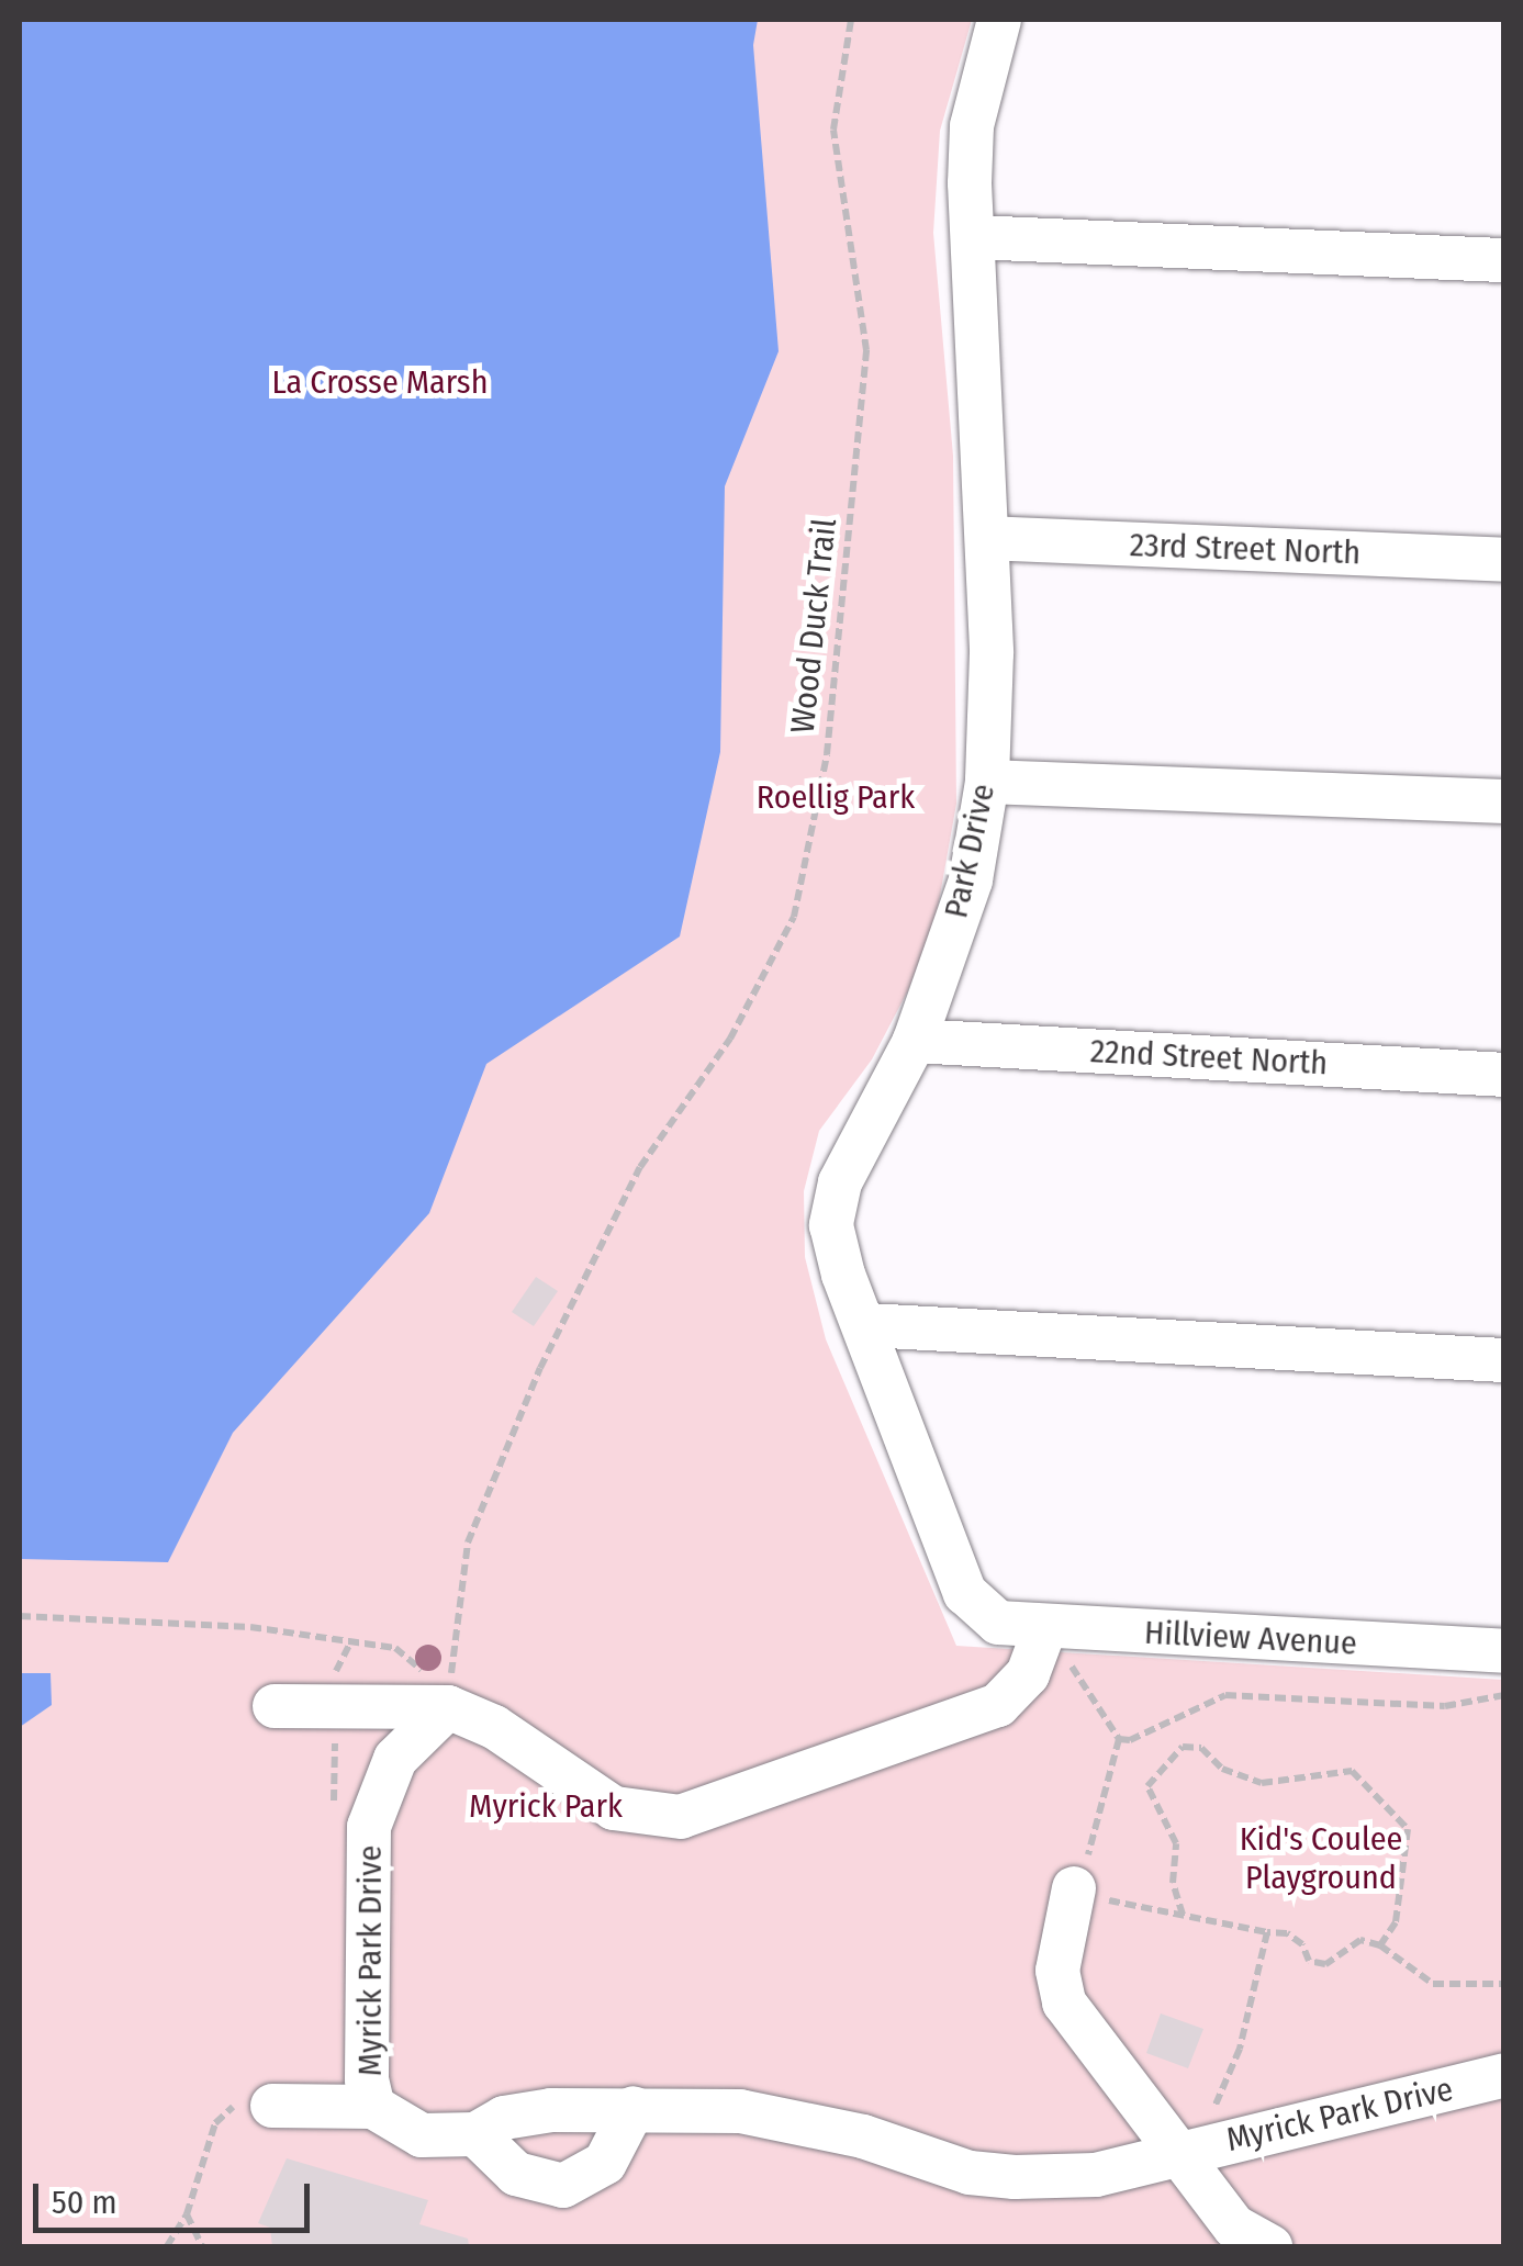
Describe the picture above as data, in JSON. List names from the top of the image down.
{
  "streets": {
    "street": [
      "23rd Street North",
      "Park Drive",
      "22nd Street North",
      "Hillview Avenue",
      "Myrick Park Drive"
    ],
    "path": ["Wood Duck Trail"]
  },
  "crossings": [
    ["23rd Street North", "Park Drive"],
    ["Wood Duck Trail", "Myrick Park Drive"],
    ["Park Drive", "22nd Street North"],
    ["Park Drive", "Hillview Avenue"]
  ],
  "parks": [
    "La Crosse Marsh",
    "Roellig Park",
    "Myrick Park",
    "Kid's Coulee Playground"
  ],
  "scale_bar": "50 m"
}
